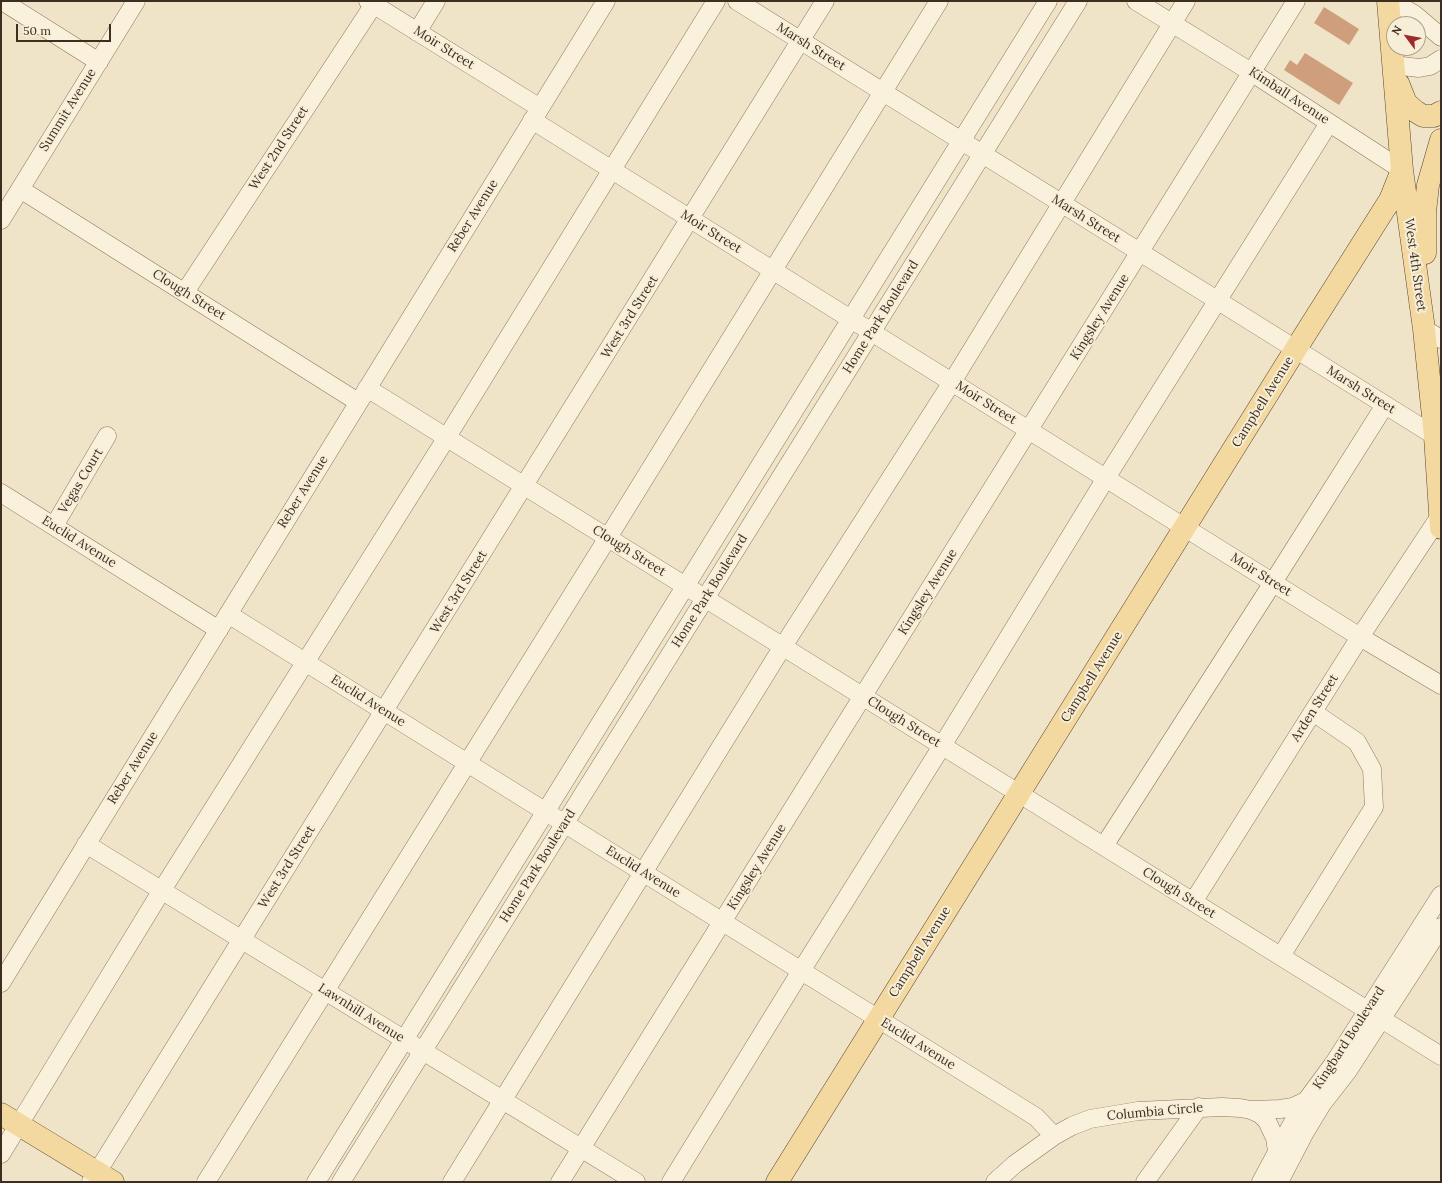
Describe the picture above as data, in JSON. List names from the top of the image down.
{
  "streets": {
    "main road": ["Kimball Avenue", "West 4th Street", "Campbell Avenue"],
    "street": [
      "Marsh Street",
      "Moir Street",
      "Summit Avenue",
      "West 2nd Street",
      "Reber Avenue",
      "Clough Street",
      "West 3rd Street",
      "Home Park Boulevard",
      "Kingsley Avenue",
      "Vegas Court",
      "Euclid Avenue",
      "Arden Street",
      "Lawnhill Avenue",
      "Kingbard Boulevard",
      "Columbia Circle"
    ]
  },
  "crossings": [
    ["Marsh Street", "West 4th Street"],
    ["Marsh Street", "West 3rd Street"],
    ["Marsh Street", "Home Park Boulevard"],
    ["Marsh Street", "Kingsley Avenue"],
    ["Marsh Street", "Campbell Avenue"],
    ["Moir Street", "West 2nd Street"],
    ["Moir Street", "Reber Avenue"],
    ["Moir Street", "West 3rd Street"],
    ["Moir Street", "Home Park Boulevard"],
    ["Moir Street", "Kingsley Avenue"],
    ["Moir Street", "Campbell Avenue"],
    ["Moir Street", "Arden Street"],
    ["Kimball Avenue", "West 4th Street"],
    ["Kimball Avenue", "Kingsley Avenue"],
    ["Kimball Avenue", "Campbell Avenue"],
    ["Summit Avenue", "Clough Street"],
    ["West 2nd Street", "Clough Street"],
    ["Reber Avenue", "Clough Street"],
    ["Reber Avenue", "Euclid Avenue"],
    ["Reber Avenue", "Lawnhill Avenue"],
    ["West 4th Street", "Campbell Avenue"],
    ["West 4th Street", "Arden Street"],
    ["Clough Street", "West 3rd Street"],
    ["Clough Street", "Home Park Boulevard"],
    ["Clough Street", "Kingsley Avenue"],
    ["Clough Street", "Campbell Avenue"],
    ["Clough Street", "Arden Street"],
    ["Clough Street", "Kingbard Boulevard"],
    ["West 3rd Street", "Euclid Avenue"],
    ["West 3rd Street", "Lawnhill Avenue"],
    ["Home Park Boulevard", "Euclid Avenue"],
    ["Home Park Boulevard", "Lawnhill Avenue"],
    ["Kingsley Avenue", "Euclid Avenue"],
    ["Kingsley Avenue", "Lawnhill Avenue"],
    ["Campbell Avenue", "Euclid Avenue"],
    ["Vegas Court", "Euclid Avenue"],
    ["Euclid Avenue", "Columbia Circle"],
    ["Kingbard Boulevard", "Columbia Circle"]
  ],
  "scale_bar": "50 m",
  "north": "top left"
}
